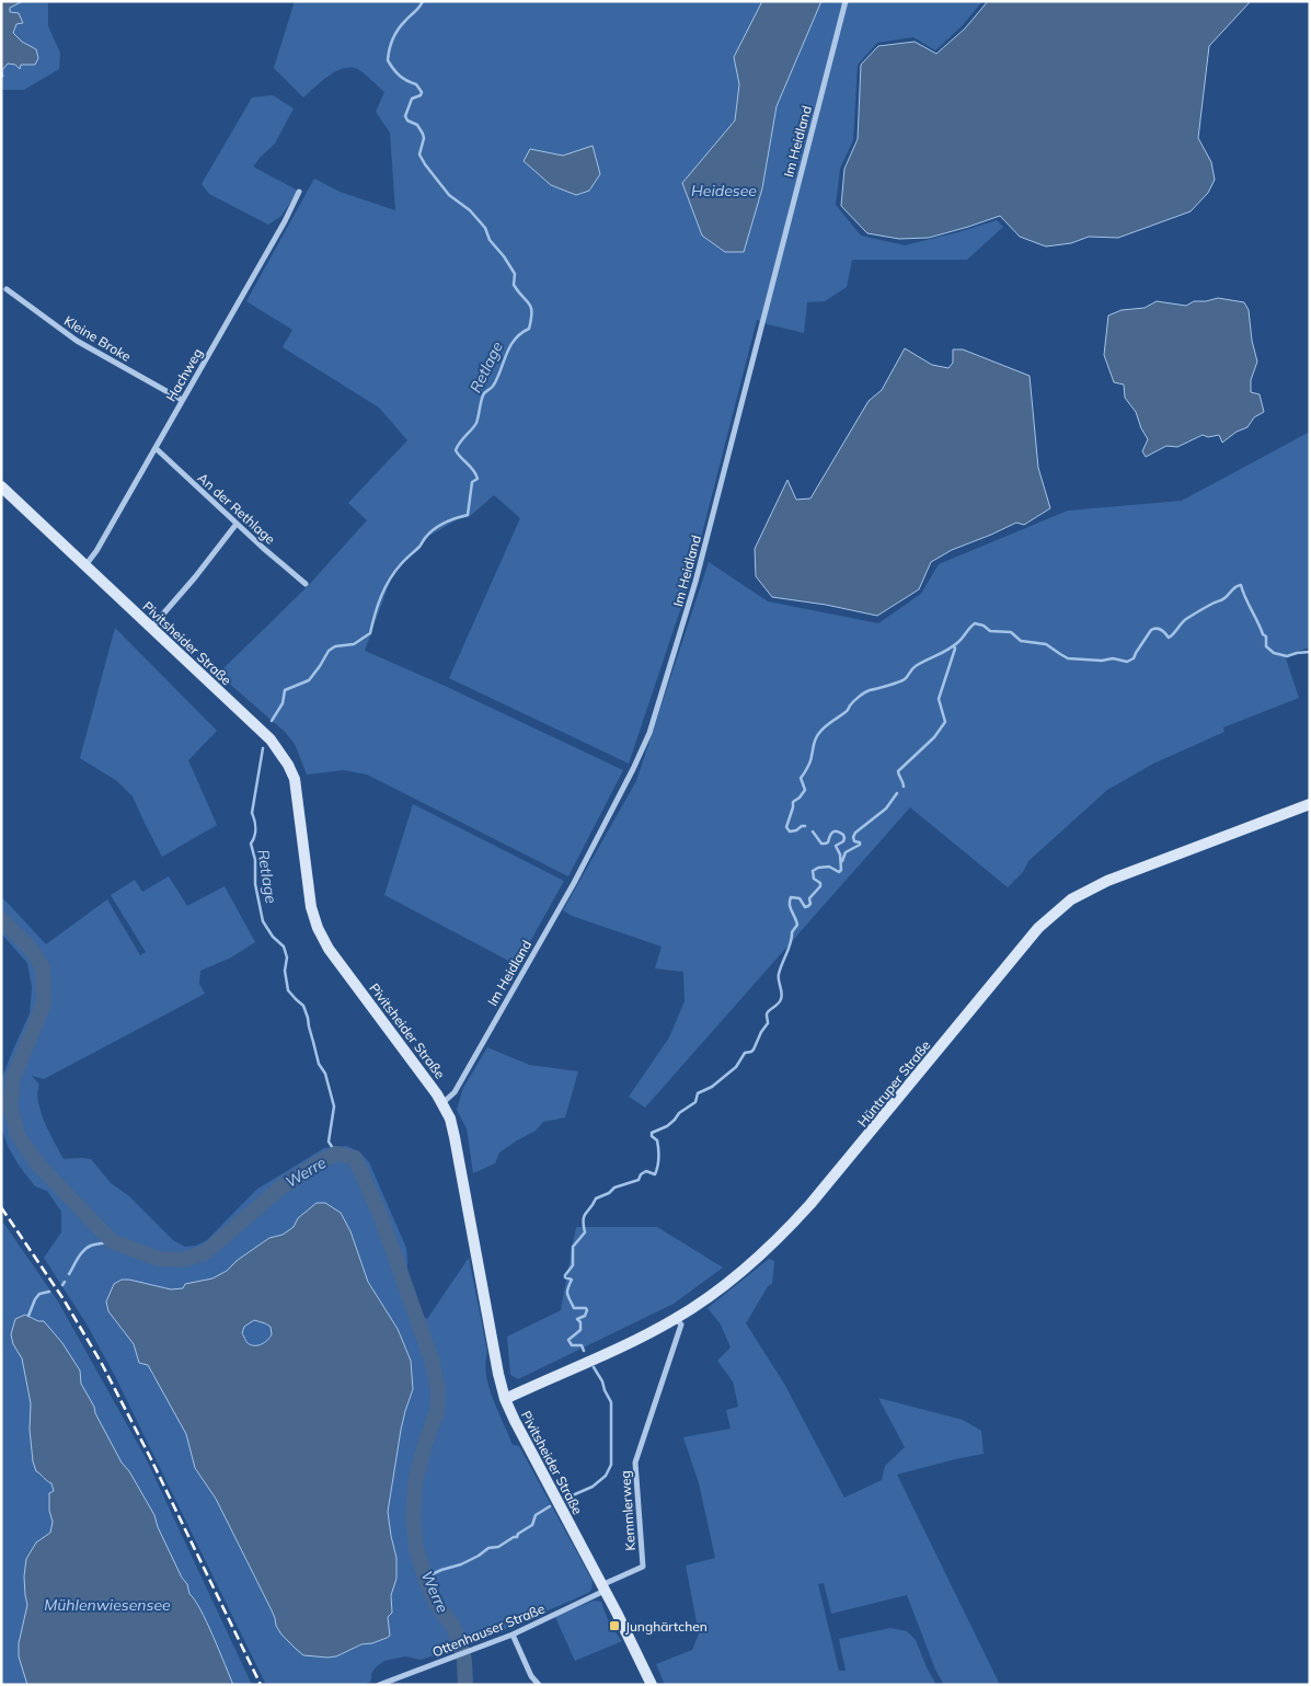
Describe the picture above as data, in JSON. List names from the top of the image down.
{
  "streets": {
    "main road": ["Pivitsheider Straße", "Hüntruper Straße"],
    "street": [
      "Im Heidland",
      "Kleine Broke",
      "Hachweg",
      "An der Rethlage",
      "Kemmlerweg",
      "Ottenhauser Straße"
    ]
  },
  "crossings": [
    ["Im Heidland", "Pivitsheider Straße"],
    ["Kleine Broke", "Hachweg"],
    ["Hachweg", "An der Rethlage"],
    ["Hachweg", "Pivitsheider Straße"],
    ["Pivitsheider Straße", "Hüntruper Straße"],
    ["Pivitsheider Straße", "Kemmlerweg"],
    ["Pivitsheider Straße", "Ottenhauser Straße"],
    ["Hüntruper Straße", "Kemmlerweg"],
    ["Kemmlerweg", "Ottenhauser Straße"]
  ],
  "water": [
    "Heidesee",
    "Retlage",
    "Werre",
    "Mühlenwiesensee"
  ],
  "places": {
    "transit": ["Junghärtchen"]
  }
}
